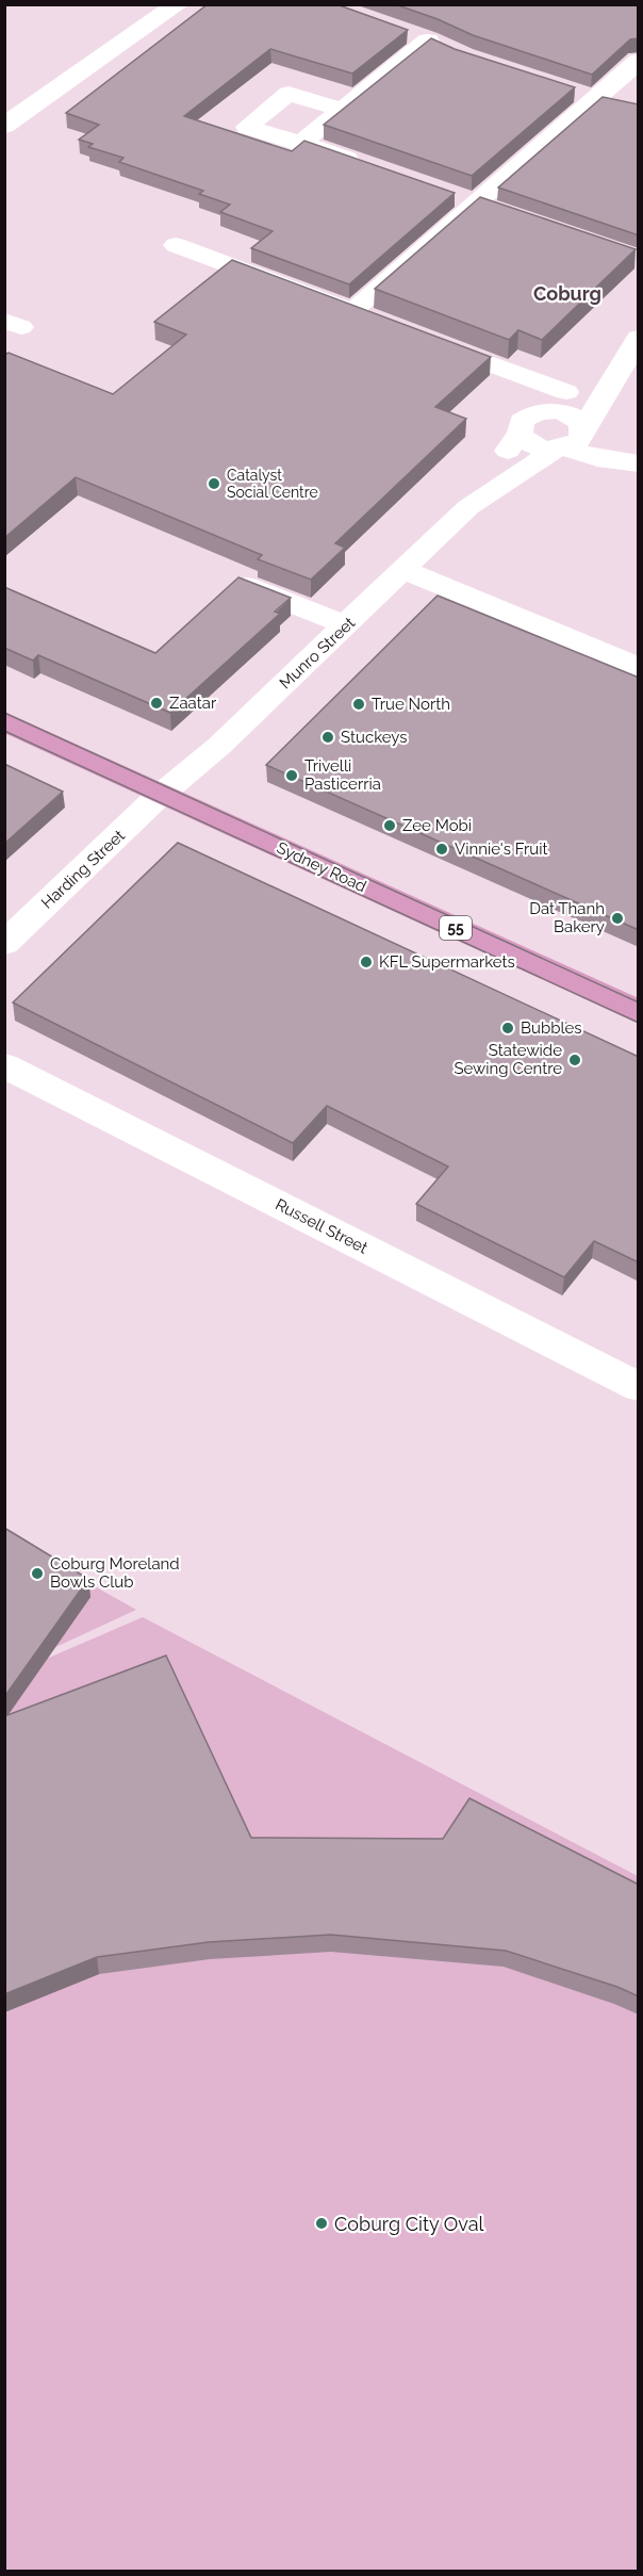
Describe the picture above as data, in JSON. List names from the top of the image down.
{
  "streets": {
    "highway": ["Sydney Road", "55"],
    "street": ["Munro Street", "Harding Street", "Russell Street"]
  },
  "crossings": [
    ["Munro Street", "Sydney Road"],
    ["Munro Street", "Harding Street"],
    ["Sydney Road", "Harding Street"]
  ],
  "districts": ["Coburg"],
  "places": [
    "Catalyst Social Centre",
    "Zaatar",
    "True North",
    "Stuckeys",
    "Trivelli Pasticerria",
    "Zee Mobi",
    "Vinnie's Fruit",
    "Dat Thanh Bakery",
    "KFL Supermarkets",
    "Bubbles",
    "Statewide Sewing Centre",
    "Coburg Moreland Bowls Club",
    "Coburg City Oval"
  ]
}
